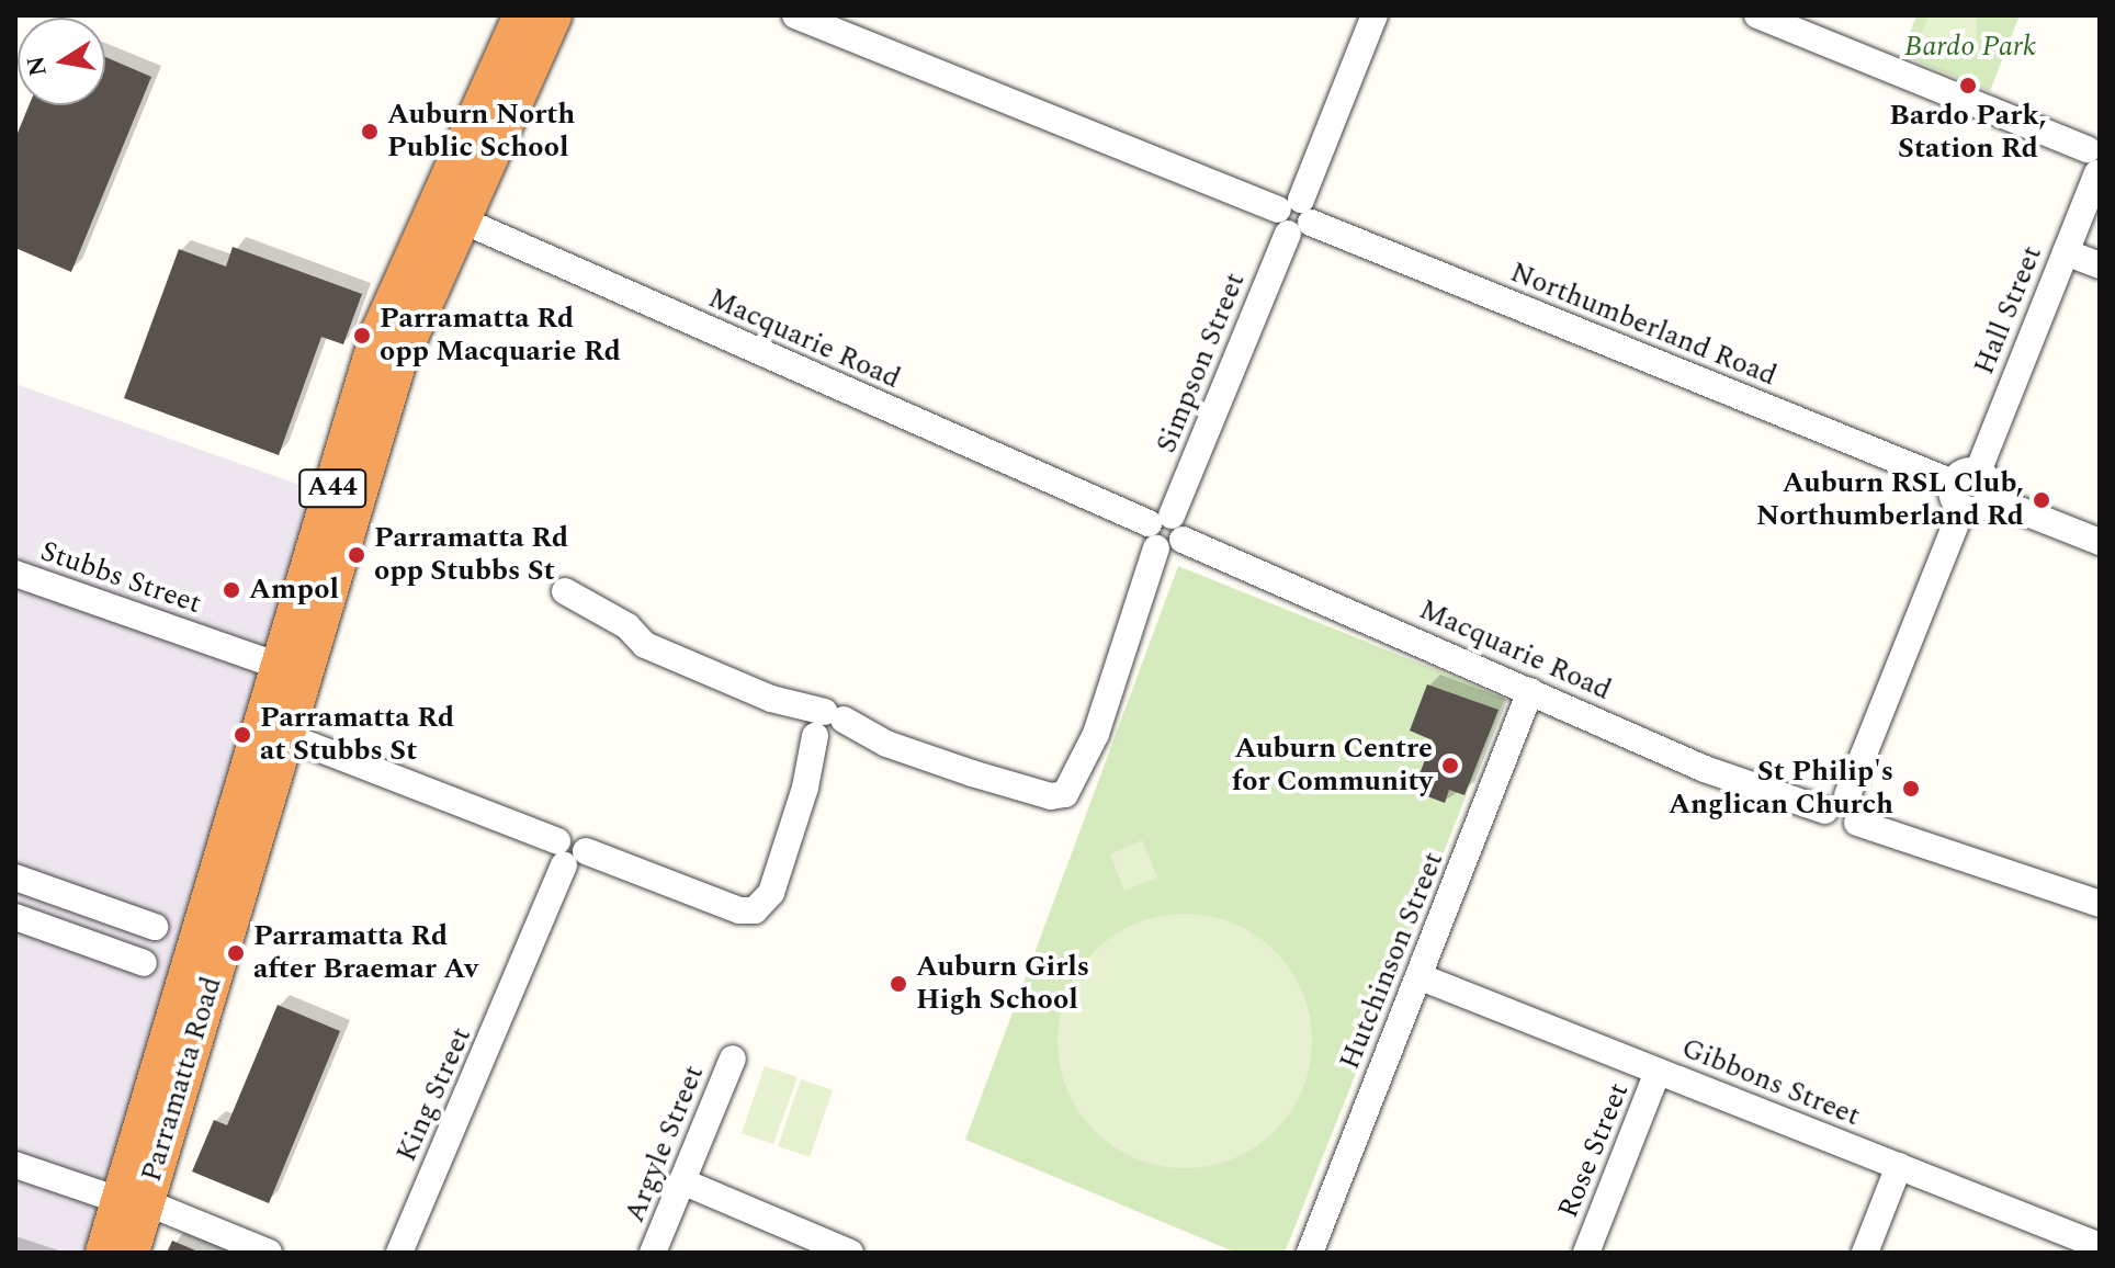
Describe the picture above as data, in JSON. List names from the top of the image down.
{
  "streets": {
    "highway": ["A44", "Parramatta Road"],
    "street": [
      "Hall Street",
      "Northumberland Road",
      "Macquarie Road",
      "Simpson Street",
      "Stubbs Street",
      "Hutchinson Street",
      "Gibbons Street",
      "King Street",
      "Argyle Street",
      "Rose Street"
    ]
  },
  "crossings": [
    ["Hall Street", "Northumberland Road"],
    ["Northumberland Road", "Simpson Street"],
    ["Macquarie Road", "Simpson Street"],
    ["Macquarie Road", "Hutchinson Street"],
    ["Macquarie Road", "Parramatta Road"],
    ["Stubbs Street", "Parramatta Road"],
    ["Hutchinson Street", "Gibbons Street"],
    ["Gibbons Street", "Rose Street"]
  ],
  "parks": ["Bardo Park"],
  "places": [
    "Bardo Park, Station Rd",
    "Auburn North Public School",
    "Parramatta Rd opp Macquarie Rd",
    "Auburn RSL Club, Northumberland Rd",
    "Parramatta Rd opp Stubbs St",
    "Ampol",
    "Parramatta Rd at Stubbs St",
    "Auburn Centre for Community",
    "St Philip's Anglican Church",
    "Parramatta Rd after Braemar Av",
    "Auburn Girls High School"
  ],
  "north": "left"
}
